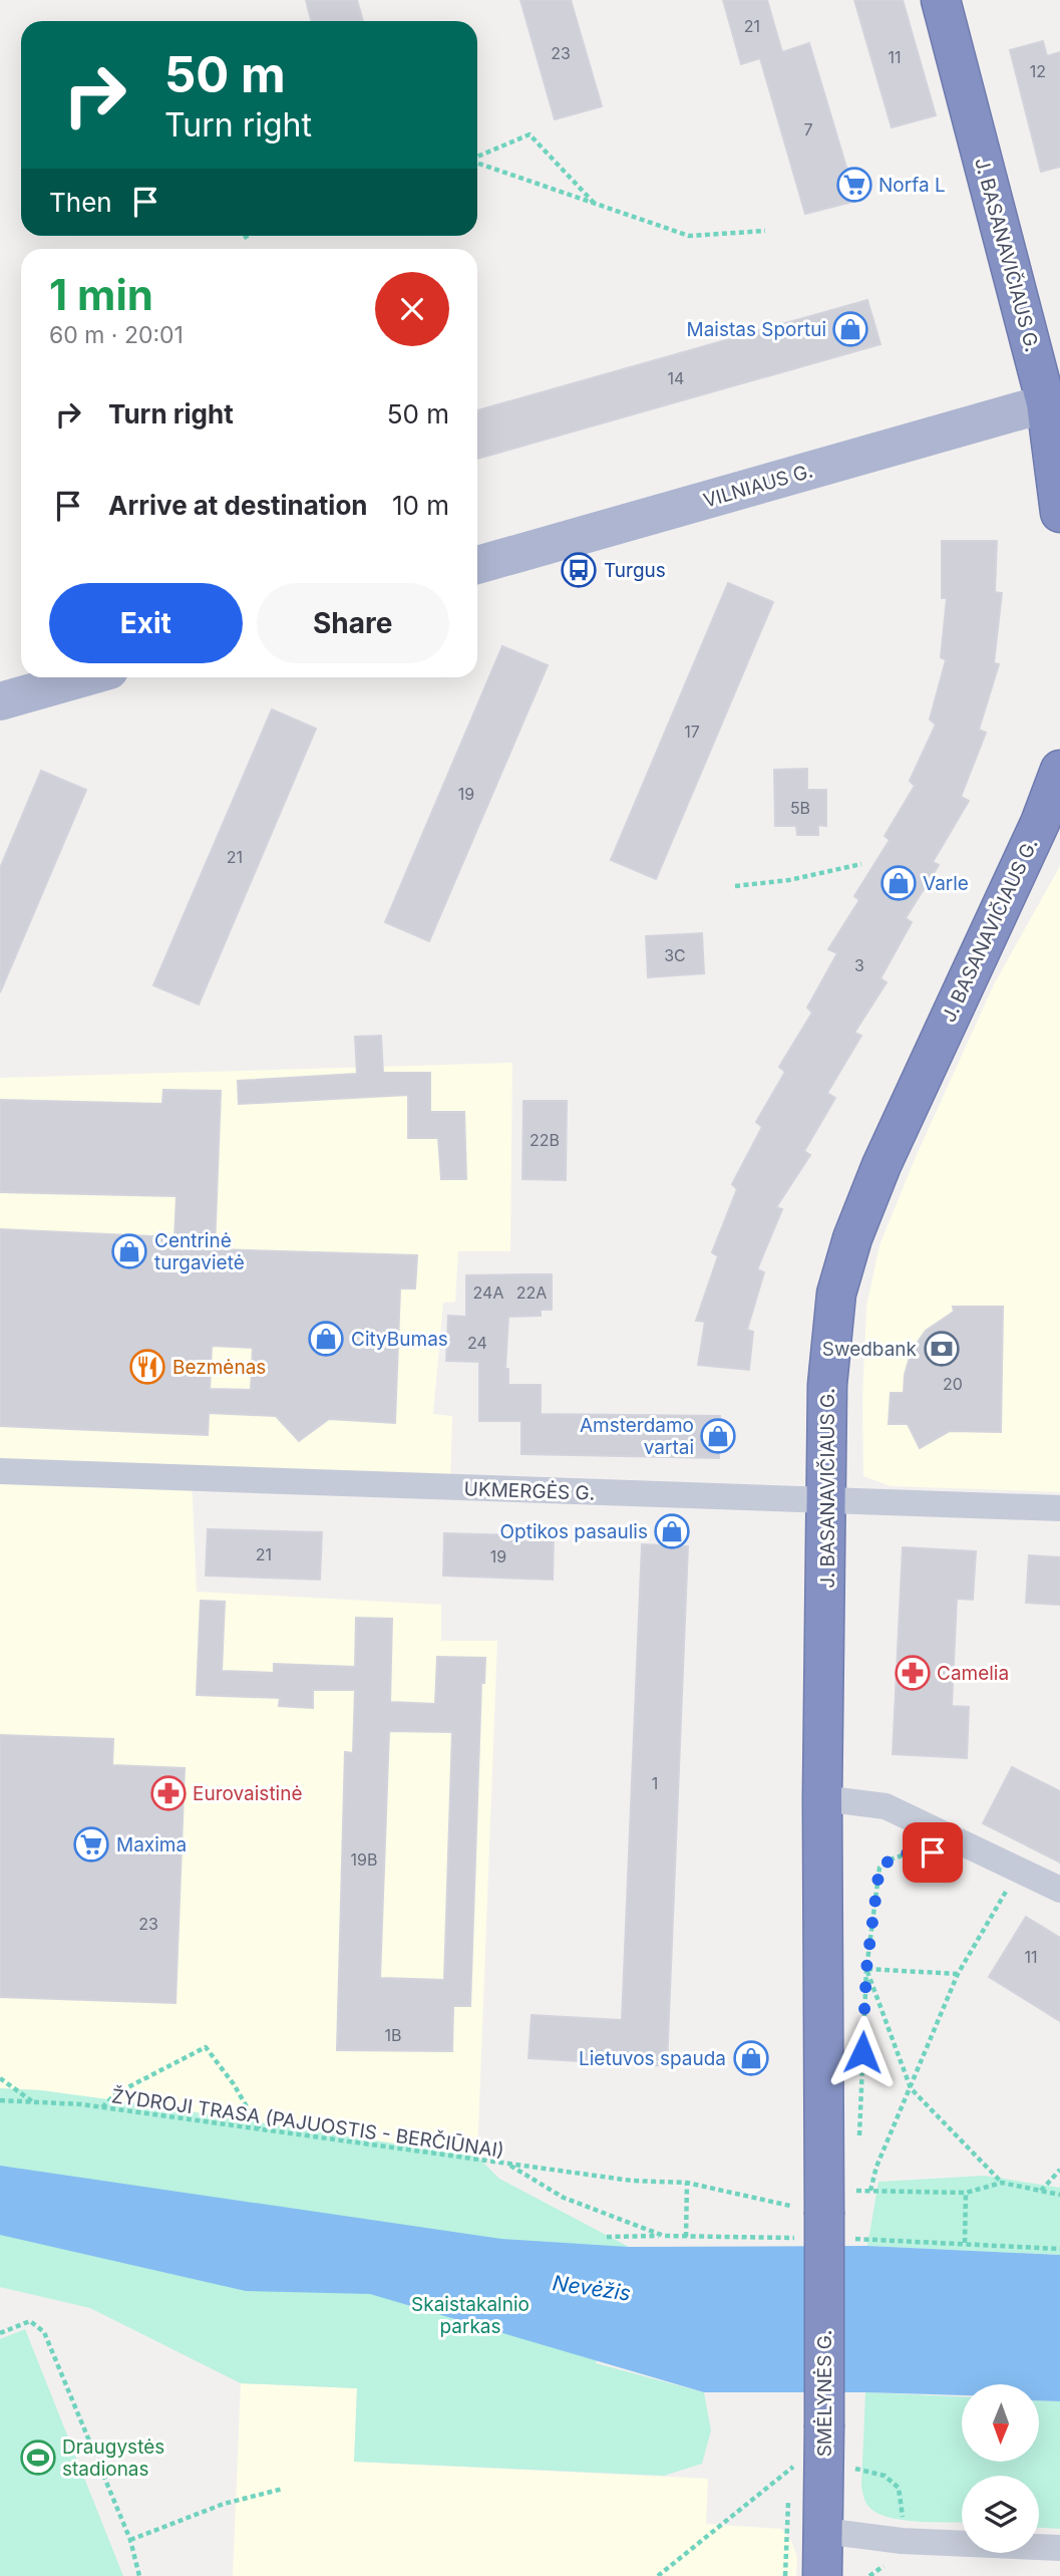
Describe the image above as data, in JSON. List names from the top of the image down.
{
  "streets": {
    "highway": ["J. BASANAVIČIAUS G.", "SMĖLYNĖS G."],
    "main road": ["VILNIAUS G."],
    "street": ["UKMERGĖS G."],
    "path": ["ŽYDROJI TRASA (PAJUOSTIS - BERČIŪNAI)"]
  },
  "crossings": [
    ["J. BASANAVIČIAUS G.", "VILNIAUS G."],
    ["J. BASANAVIČIAUS G.", "UKMERGĖS G."],
    ["J. BASANAVIČIAUS G.", "ŽYDROJI TRASA (PAJUOSTIS - BERČIŪNAI)"],
    ["J. BASANAVIČIAUS G.", "SMĖLYNĖS G."],
    ["ŽYDROJI TRASA (PAJUOSTIS - BERČIŪNAI)", "SMĖLYNĖS G."]
  ],
  "water": ["Nevėžis"],
  "parks": ["Skaistakalnio parkas"],
  "places": {
    "supermarket": ["Norfa L", "Maxima"],
    "shop": [
      "Maistas Sportui",
      "Varle",
      "Centrinė turgavietė",
      "CityBumas",
      "Amsterdamo vartai",
      "Optikos pasaulis",
      "Lietuvos spauda"
    ],
    "bus stop": ["Turgus"],
    "bank": ["Swedbank"],
    "restaurant": ["Bezmėnas"],
    "pharmacy": ["Camelia", "Eurovaistinė"],
    "sports": ["Draugystės stadionas"]
  },
  "house_numbers": [
    "21",
    "23",
    "11",
    "12",
    "7",
    "14",
    "17",
    "19",
    "5B",
    "21",
    "3C",
    "3",
    "22B",
    "24A",
    "22A",
    "24",
    "20",
    "21",
    "19",
    "1",
    "19B",
    "23",
    "11",
    "1B"
  ],
  "north": "bottom",
  "page": {
    "turn": ["50 m", "Turn right"],
    "then": "Then",
    "heading": ["1 min", "60 m · 20:01"],
    "list": [
      {
        "name": "Turn right",
        "value": "50 m"
      },
      {
        "name": "Arrive at destination",
        "value": "10 m"
      }
    ],
    "buttons": ["Exit", "Share"]
  }
}
